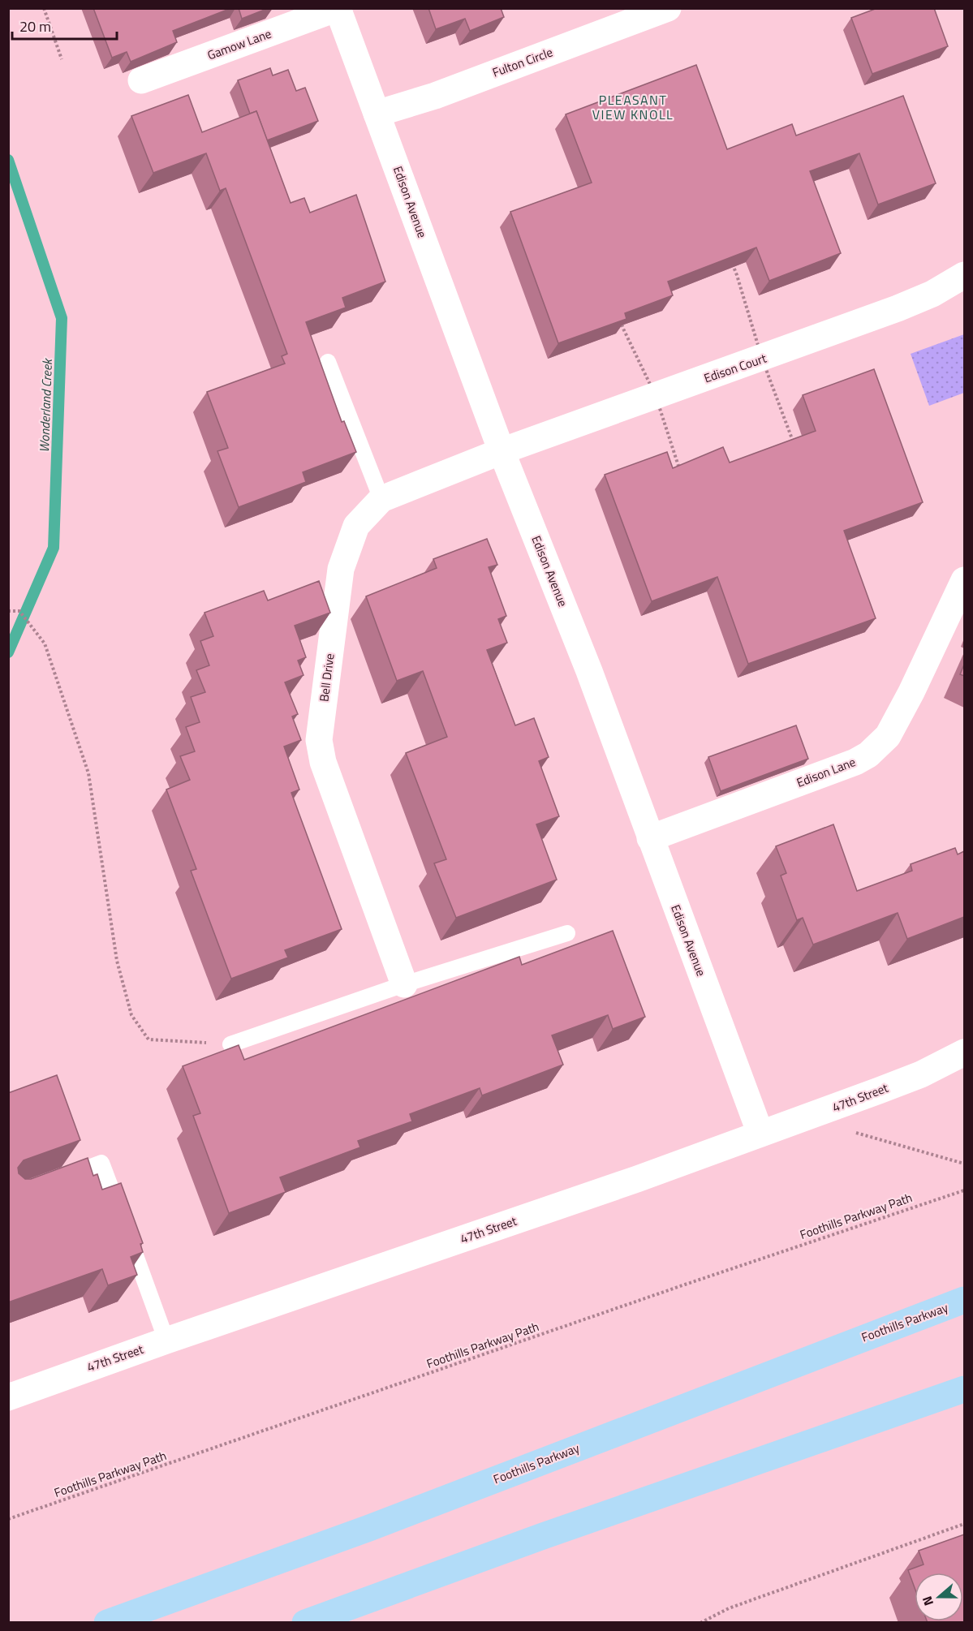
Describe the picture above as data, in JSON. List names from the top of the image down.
{
  "streets": {
    "highway": ["Foothills Parkway"],
    "street": [
      "Gamow Lane",
      "Fulton Circle",
      "Edison Avenue",
      "Edison Court",
      "Bell Drive",
      "Edison Lane",
      "47th Street"
    ],
    "path": ["Foothills Parkway Path"]
  },
  "crossings": [
    ["Gamow Lane", "Edison Avenue"],
    ["Fulton Circle", "Edison Avenue"],
    ["Edison Avenue", "Edison Court"],
    ["Edison Avenue", "Bell Drive"],
    ["Edison Avenue", "Edison Lane"],
    ["Edison Avenue", "47th Street"],
    ["Edison Court", "Bell Drive"]
  ],
  "districts": ["PLEASANT VIEW KNOLL"],
  "water": ["Wonderland Creek"],
  "scale_bar": "20 m",
  "north": "left"
}
